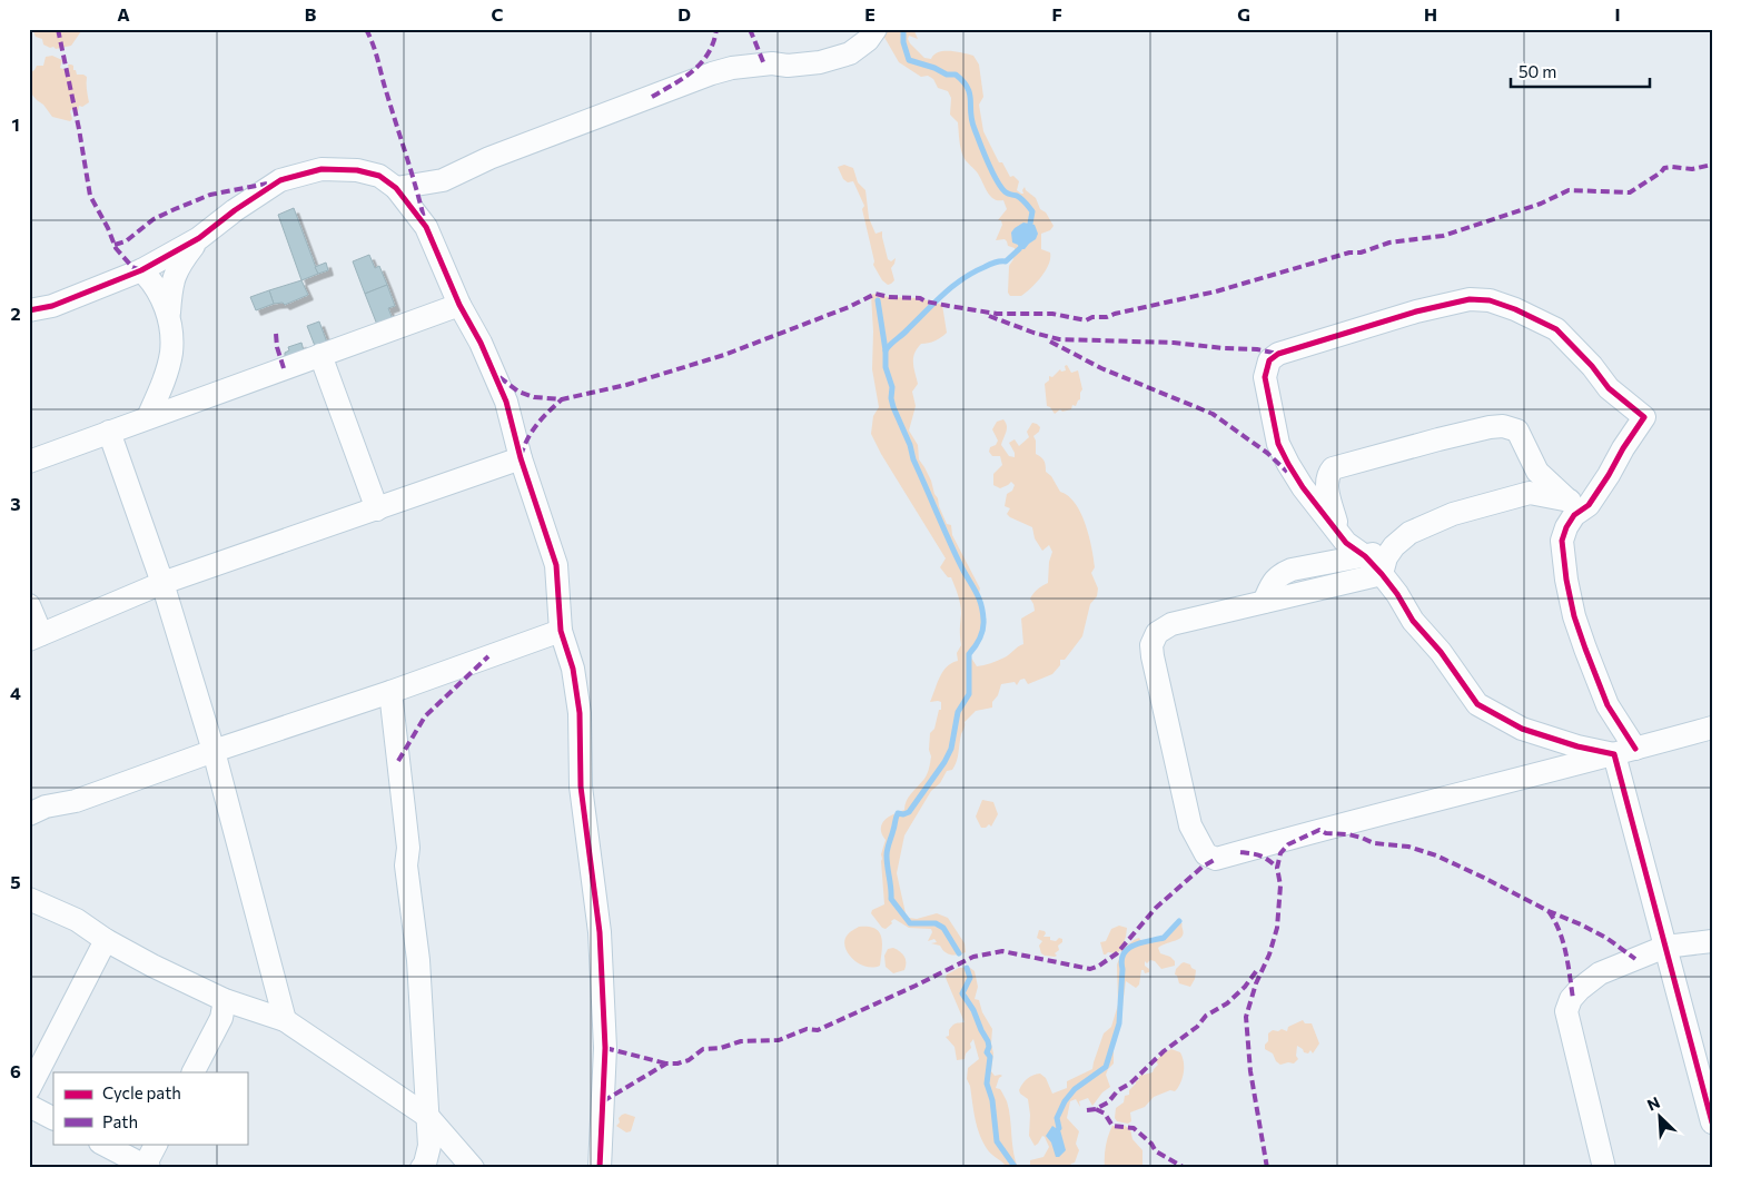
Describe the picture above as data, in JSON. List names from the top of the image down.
{
  "legend": ["Cycle path", "Path"],
  "scale_bar": "50 m",
  "north": "top left",
  "grid": {
    "columns": [
      "A",
      "B",
      "C",
      "D",
      "E",
      "F",
      "G",
      "H",
      "I"
    ],
    "rows": [
      "1",
      "2",
      "3",
      "4",
      "5",
      "6"
    ]
  }
}
